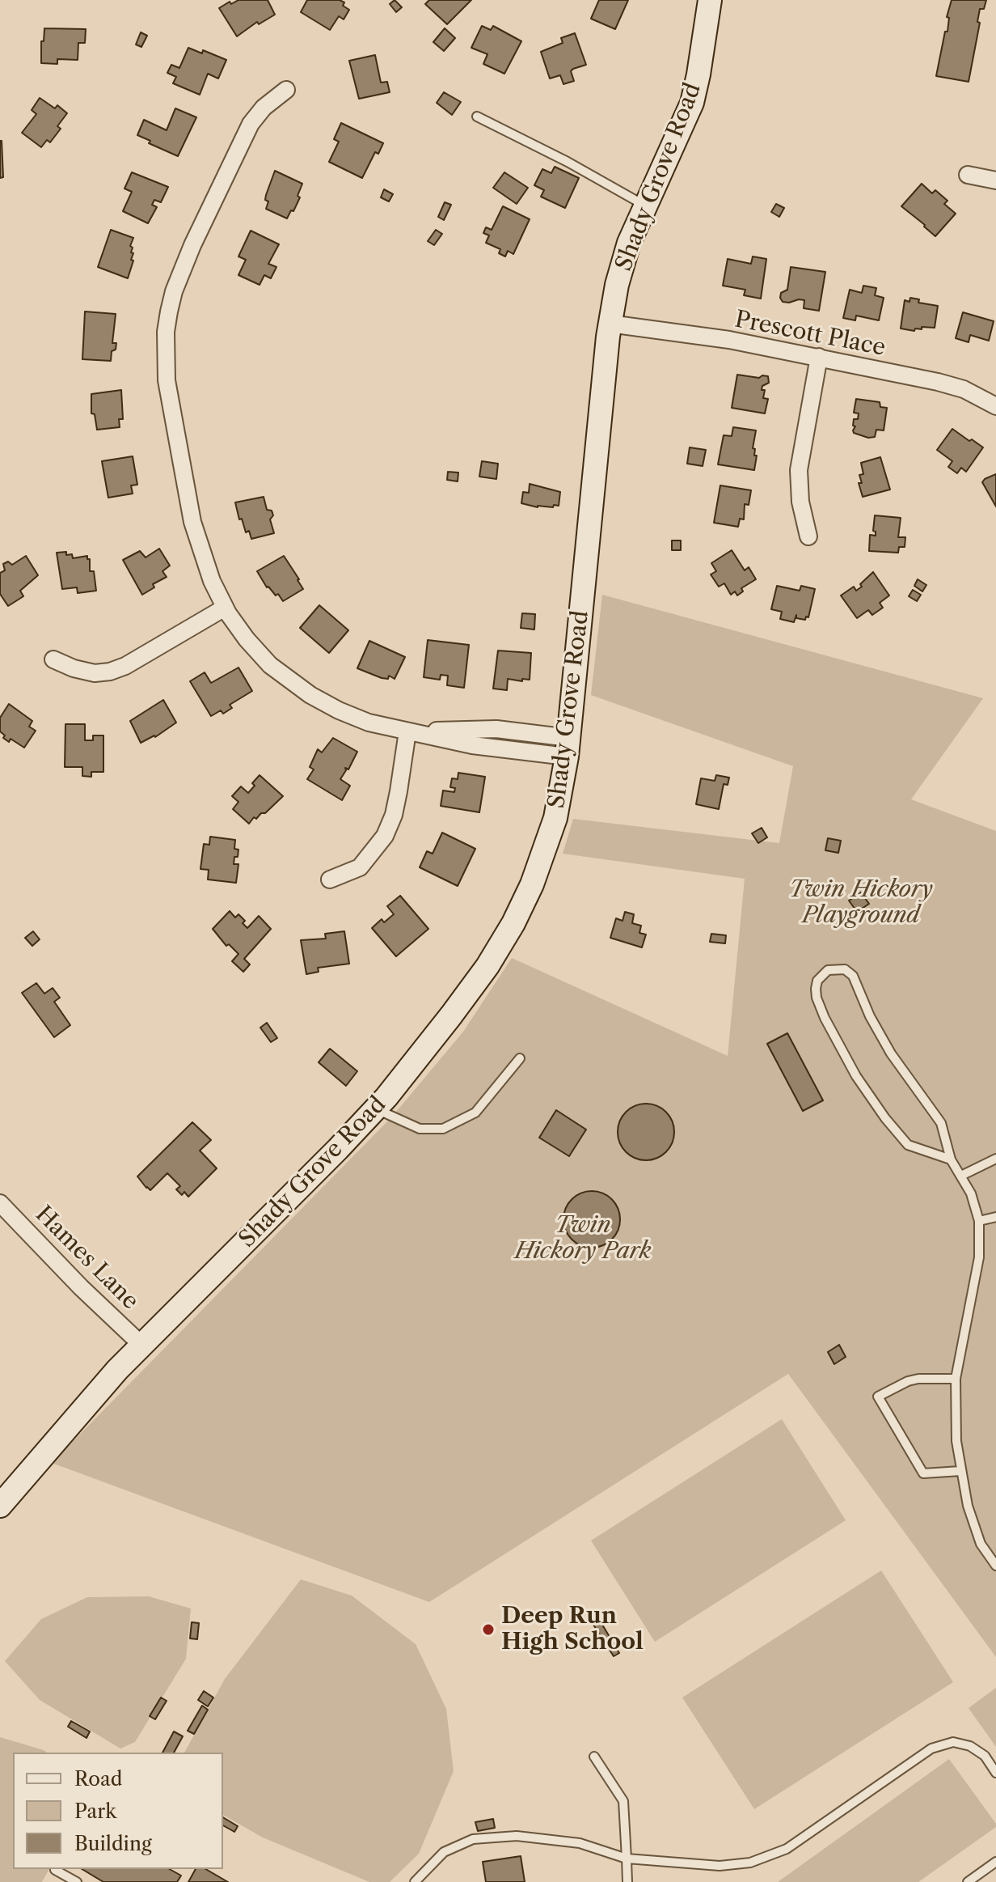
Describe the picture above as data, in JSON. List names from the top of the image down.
{
  "streets": {
    "main road": ["Shady Grove Road"],
    "street": ["Prescott Place", "Hames Lane"]
  },
  "crossings": [
    ["Shady Grove Road", "Prescott Place"],
    ["Shady Grove Road", "Hames Lane"]
  ],
  "parks": ["Twin Hickory Playground", "Twin Hickory Park"],
  "places": ["Deep Run High School"],
  "legend": ["Road", "Park", "Building"]
}
